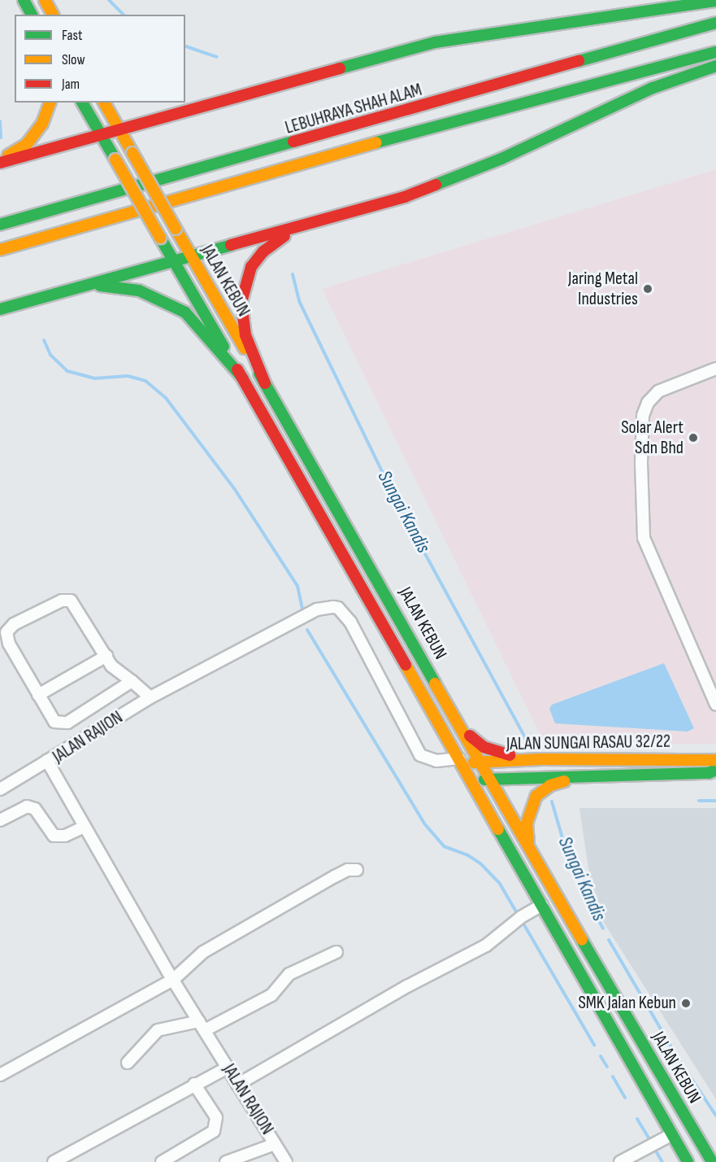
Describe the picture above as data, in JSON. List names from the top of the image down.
{
  "streets": {
    "main road": ["LEBUHRAYA SHAH ALAM", "JALAN KEBUN", "JALAN SUNGAI RASAU 32/22"],
    "street": ["JALAN RAJION"]
  },
  "crossings": [
    ["JALAN KEBUN", "JALAN RAJION"],
    ["JALAN KEBUN", "JALAN SUNGAI RASAU 32/22"],
    ["JALAN RAJION", "JALAN SUNGAI RASAU 32/22"]
  ],
  "water": ["Sungai Kandis"],
  "places": ["Jaring Metal Industries", "Solar Alert Sdn Bhd", "SMK Jalan Kebun"],
  "legend": ["Fast", "Slow", "Jam"]
}
